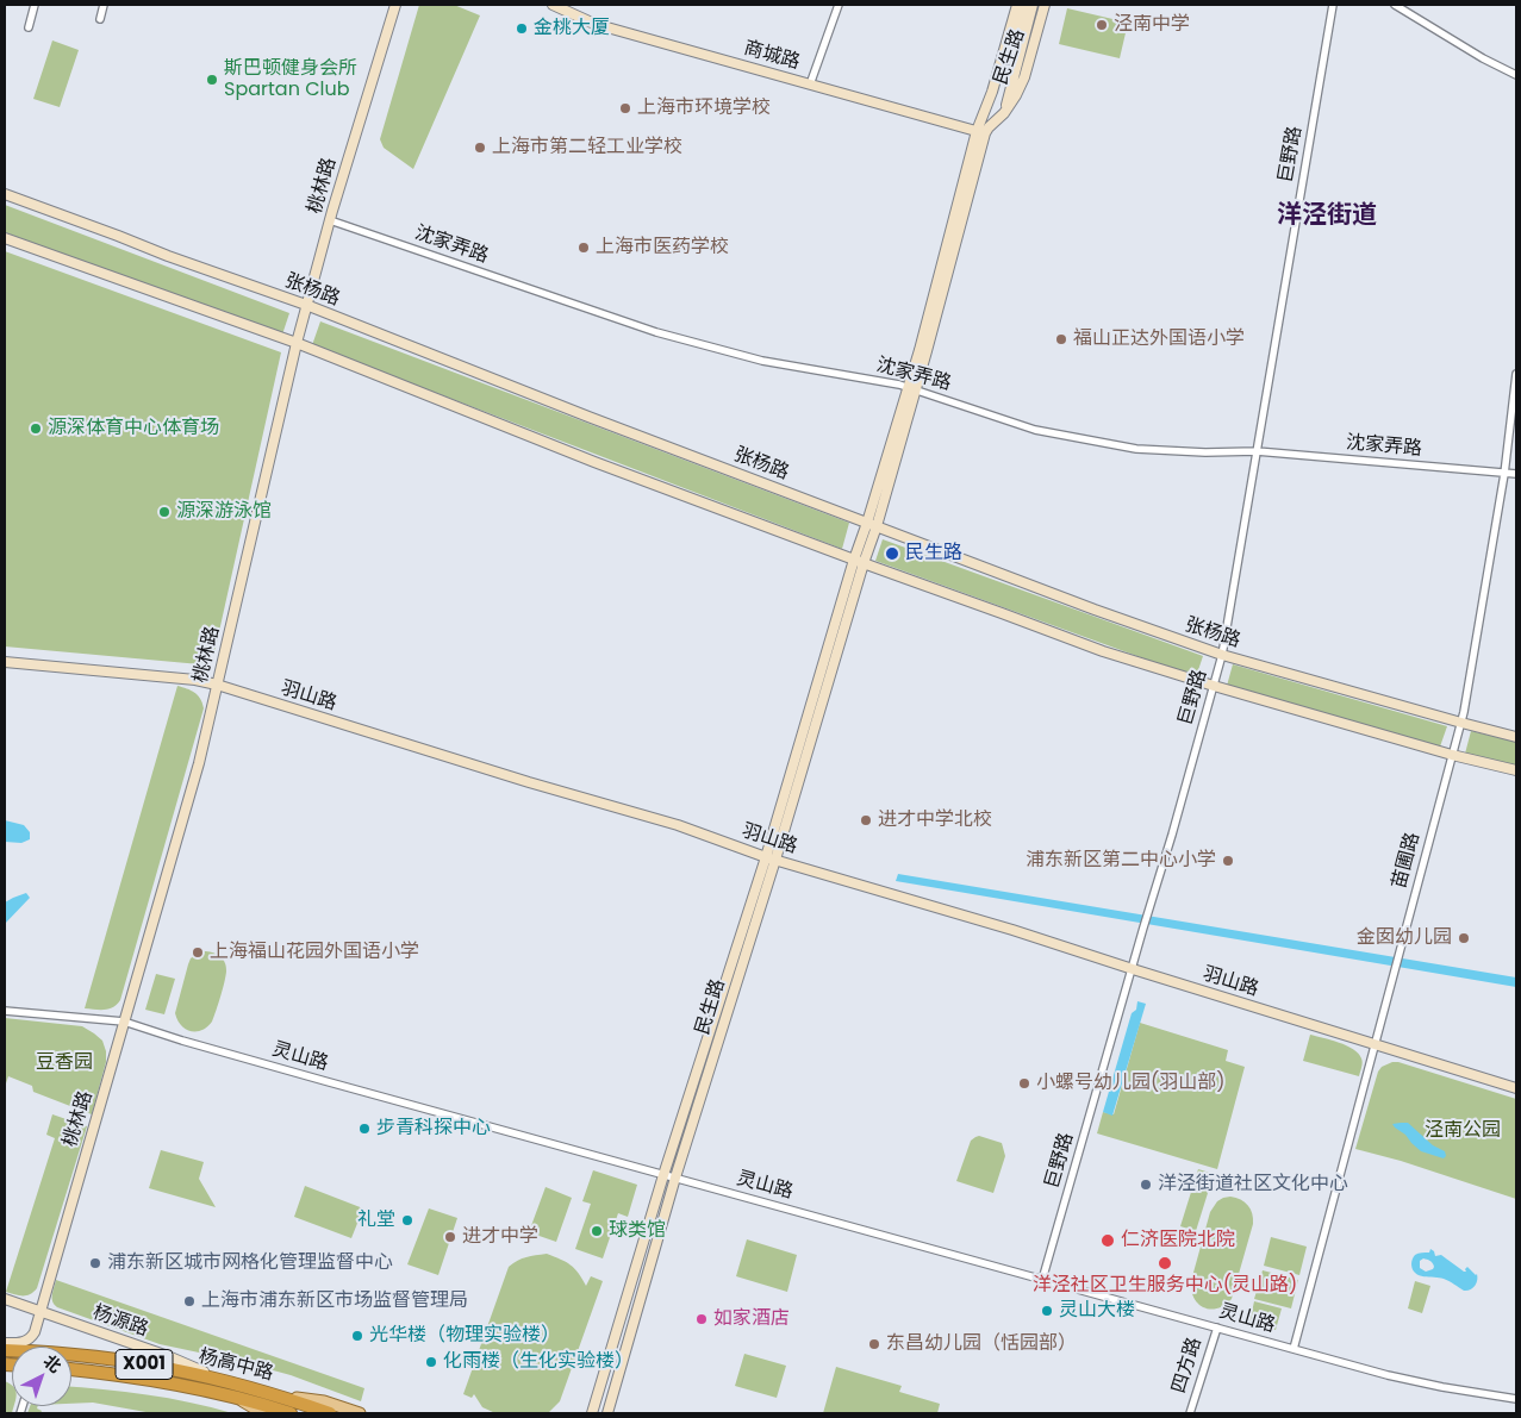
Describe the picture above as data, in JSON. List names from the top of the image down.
{
  "streets": {
    "highway": ["X001", "杨高中路"],
    "main road": [
      "商城路",
      "民生路",
      "桃林路",
      "张杨路",
      "羽山路",
      "杨源路"
    ],
    "street": [
      "巨野路",
      "沈家弄路",
      "苗圃路",
      "灵山路",
      "四方路"
    ]
  },
  "crossings": [
    ["商城路", "民生路"],
    ["民生路", "沈家弄路"],
    ["民生路", "张杨路"],
    ["民生路", "羽山路"],
    ["民生路", "灵山路"],
    ["巨野路", "沈家弄路"],
    ["巨野路", "张杨路"],
    ["巨野路", "羽山路"],
    ["巨野路", "灵山路"],
    ["桃林路", "沈家弄路"],
    ["桃林路", "张杨路"],
    ["桃林路", "羽山路"],
    ["桃林路", "灵山路"],
    ["桃林路", "杨源路"],
    ["沈家弄路", "苗圃路"],
    ["张杨路", "苗圃路"],
    ["羽山路", "苗圃路"],
    ["苗圃路", "灵山路"],
    ["灵山路", "四方路"],
    ["杨源路", "杨高中路"]
  ],
  "districts": ["洋泾街道"],
  "parks": ["豆香园", "泾南公园"],
  "places": [
    "泾南中学",
    "金桃大厦",
    "斯巴顿健身会所 Spartan Club",
    "上海市环境学校",
    "上海市第二轻工业学校",
    "上海市医药学校",
    "福山正达外国语小学",
    "源深体育中心体育场",
    "源深游泳馆",
    "民生路",
    "进才中学北校",
    "浦东新区第二中心小学",
    "金囡幼儿园",
    "上海福山花园外国语小学",
    "小螺号幼儿园(羽山部)",
    "步青科探中心",
    "洋泾街道社区文化中心",
    "礼堂",
    "球类馆",
    "进才中学",
    "仁济医院北院",
    "浦东新区城市网格化管理监督中心",
    "洋泾社区卫生服务中心(灵山路)",
    "上海市浦东新区市场监督管理局",
    "灵山大楼",
    "如家酒店",
    "光华楼（物理实验楼）",
    "东昌幼儿园（恬园部）",
    "化雨楼（生化实验楼）"
  ],
  "north": "top right"
}
